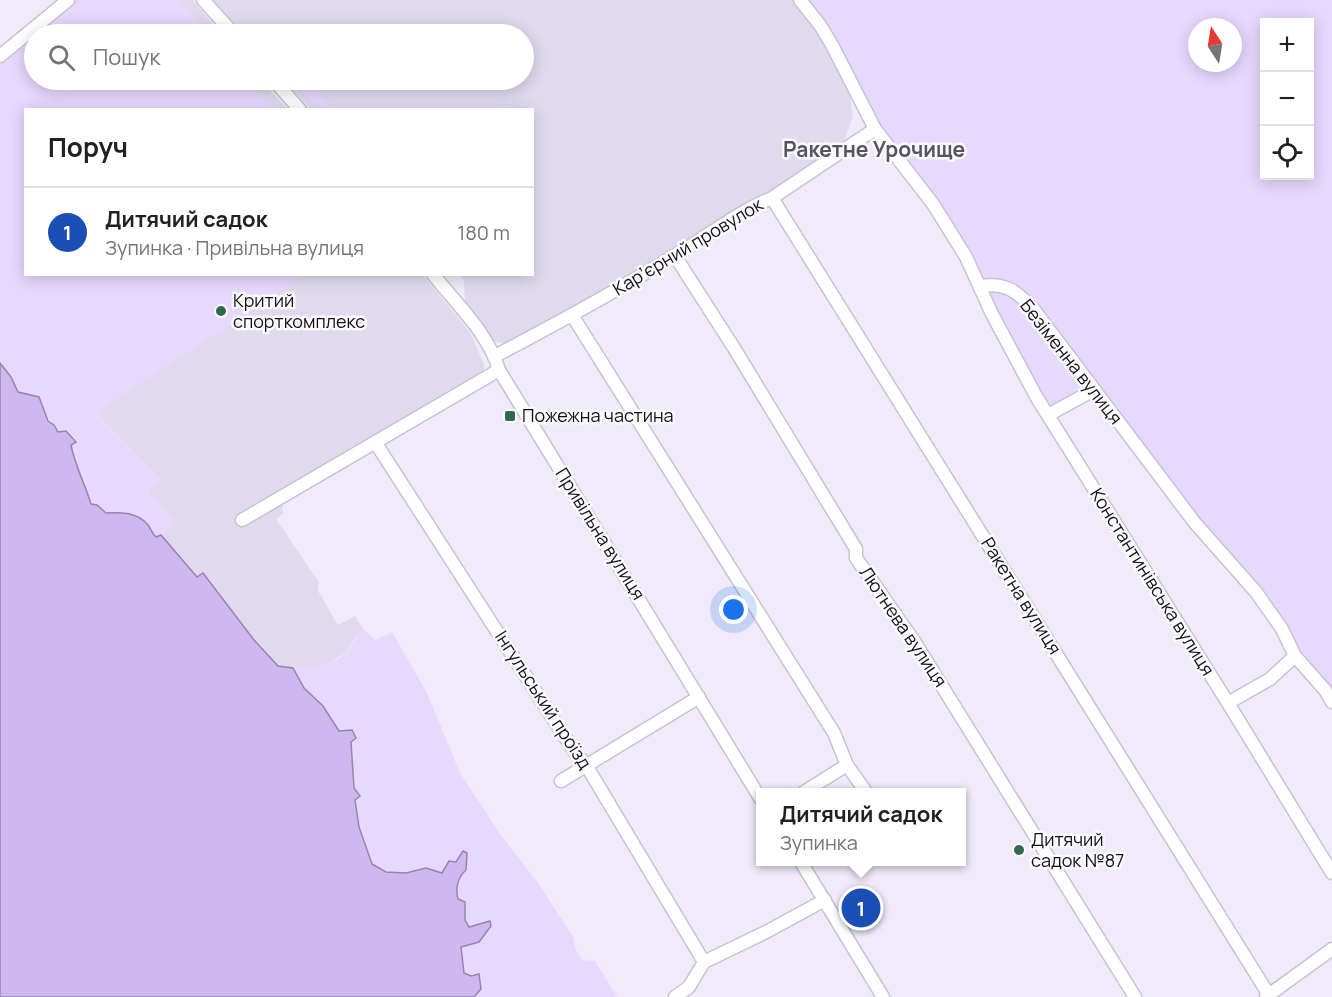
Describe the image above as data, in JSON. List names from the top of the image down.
{
  "streets": {
    "street": [
      "Карʼєрний провулок",
      "Безіменна вулиця",
      "Привільна вулиця",
      "Константинівська вулиця",
      "Ракетна вулиця",
      "Лютнева вулиця",
      "Інгульський проїзд"
    ]
  },
  "crossings": [
    ["Карʼєрний провулок", "Привільна вулиця"],
    ["Карʼєрний провулок", "Ракетна вулиця"],
    ["Карʼєрний провулок", "Лютнева вулиця"],
    ["Безіменна вулиця", "Константинівська вулиця"]
  ],
  "districts": ["Ракетне Урочище"],
  "places": {
    "other": ["Критий спорткомплекс", "Дитячий садок №87"],
    "transit": ["Пожежна частина"]
  },
  "north": "top",
  "page": {
    "map_buttons": ["+", "−"],
    "search": "Пошук",
    "heading": "Поруч",
    "list": [
      {
        "mark": "1",
        "name": "Дитячий садок",
        "note": "Зупинка · Привільна вулиця",
        "value": "180 m"
      }
    ],
    "popup": ["Дитячий садок", "Зупинка"],
    "pins": "1"
  }
}
